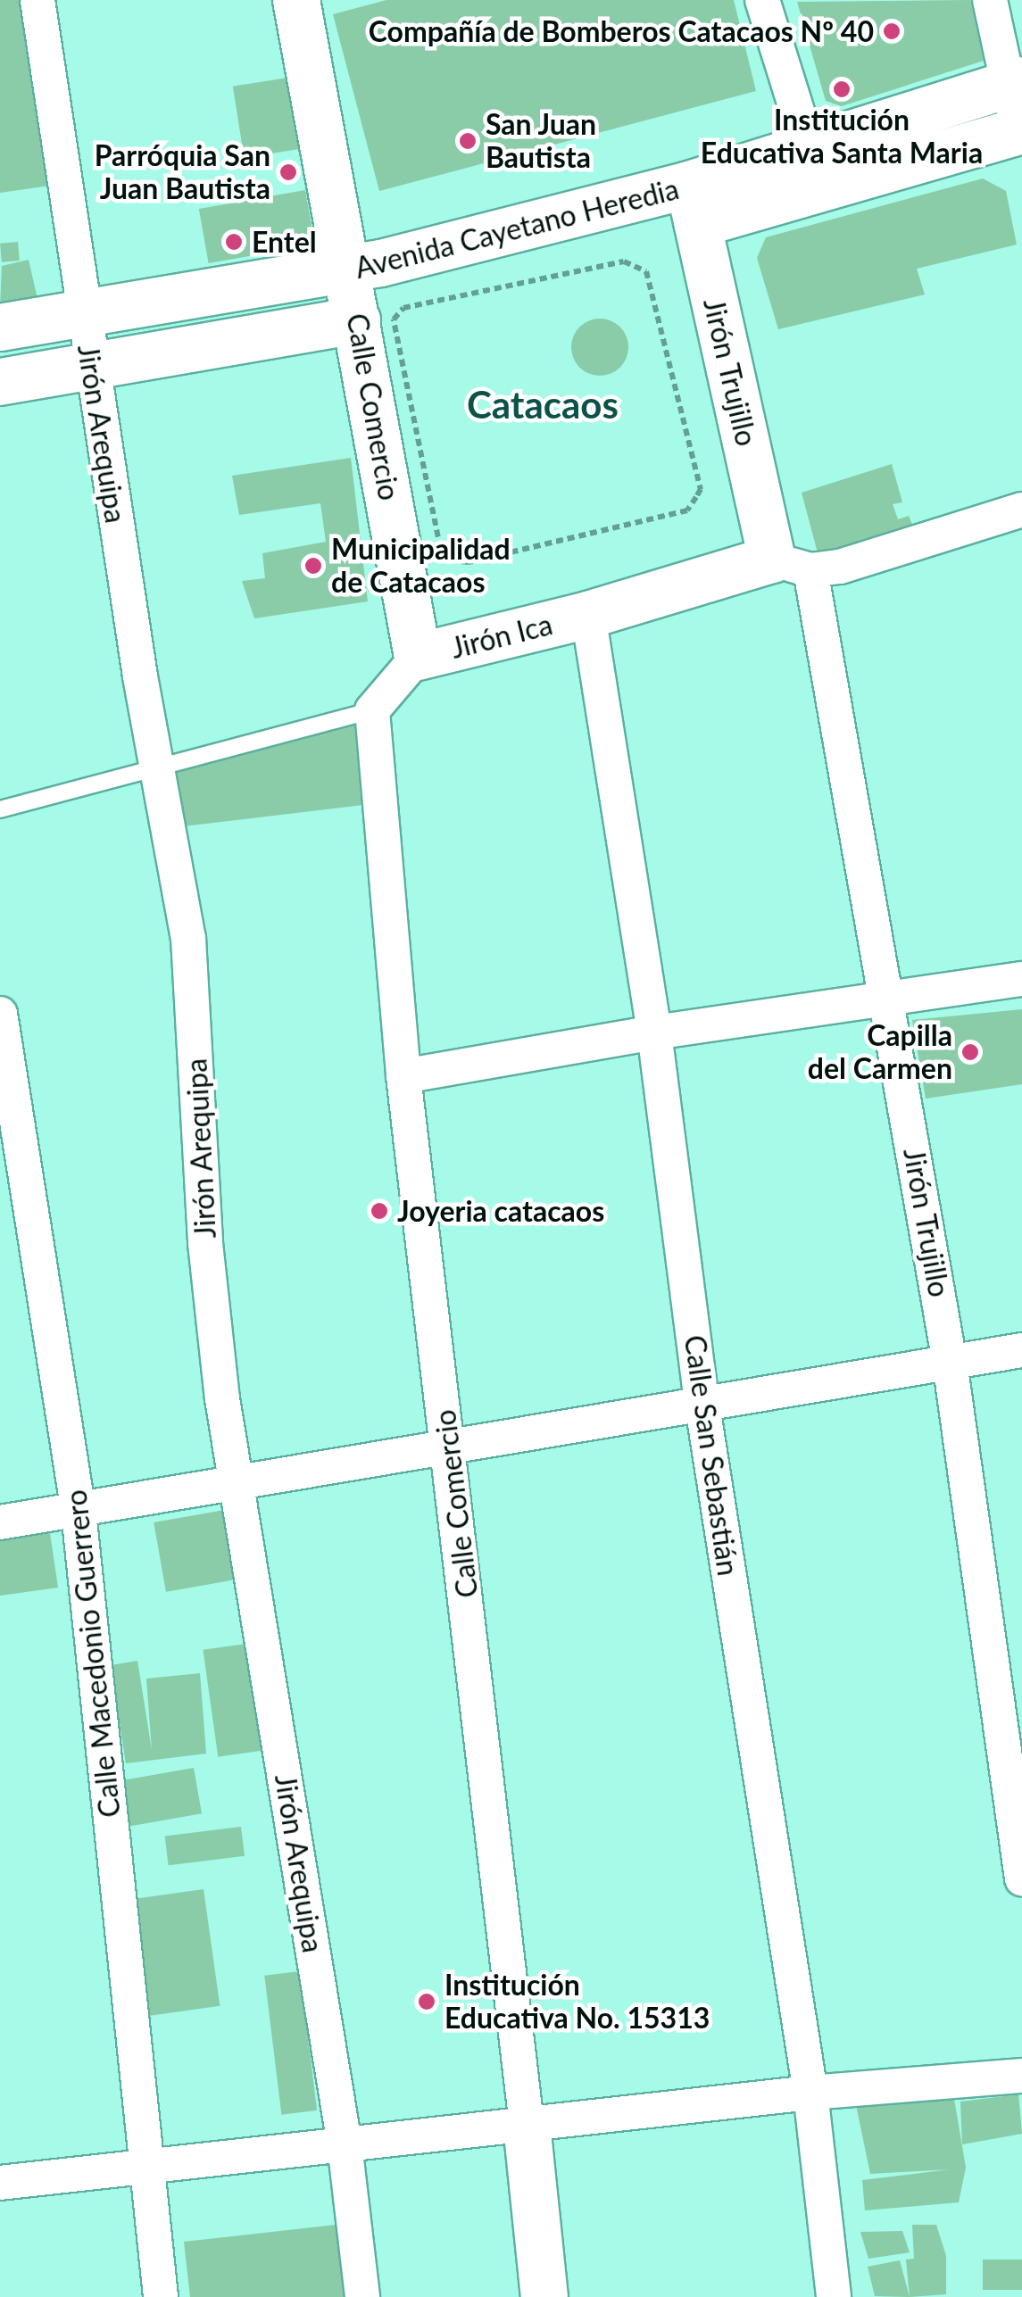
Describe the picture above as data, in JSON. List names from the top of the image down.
{
  "streets": {
    "main road": [
      "Avenida Cayetano Heredia",
      "Jirón Trujillo",
      "Calle Comercio",
      "Jirón Ica"
    ],
    "street": ["Jirón Arequipa", "Calle San Sebastián", "Calle Macedonio Guerrero"]
  },
  "crossings": [
    ["Avenida Cayetano Heredia", "Jirón Trujillo"],
    ["Avenida Cayetano Heredia", "Calle Comercio"],
    ["Avenida Cayetano Heredia", "Jirón Arequipa"],
    ["Jirón Trujillo", "Jirón Ica"],
    ["Calle Comercio", "Jirón Ica"],
    ["Jirón Ica", "Calle San Sebastián"]
  ],
  "districts": ["Catacaos"],
  "places": [
    "Compañía de Bomberos Catacaos Nº 40",
    "Institución Educativa Santa Maria",
    "San Juan Bautista",
    "Parróquia San Juan Bautista",
    "Entel",
    "Municipalidad de Catacaos",
    "Capilla del Carmen",
    "Joyeria catacaos",
    "Institución Educativa No. 15313"
  ]
}
